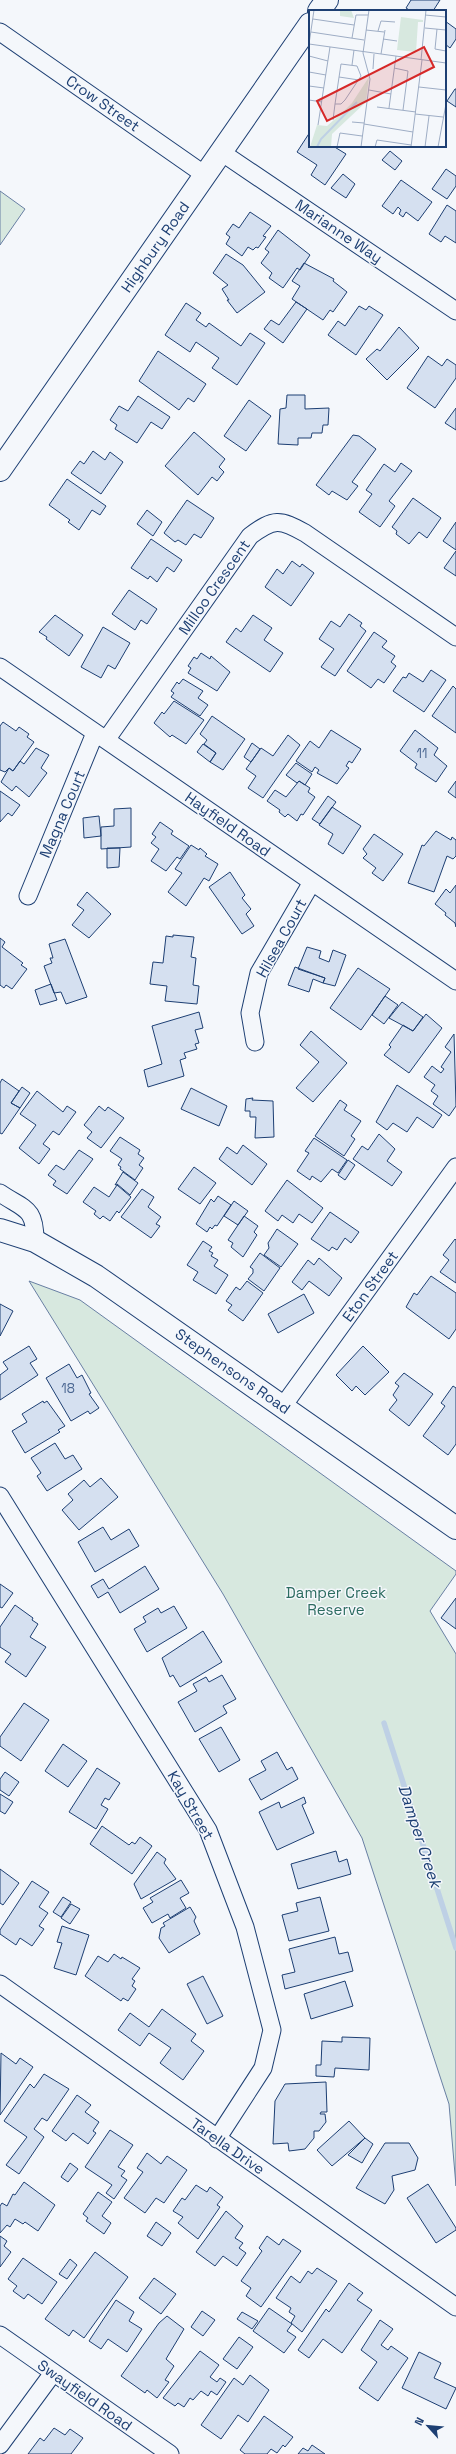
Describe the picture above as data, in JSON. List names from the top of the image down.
{
  "streets": {
    "main road": ["Highbury Road", "Stephensons Road"],
    "street": [
      "Crow Street",
      "Marianne Way",
      "Milloo Crescent",
      "Magna Court",
      "Hayfield Road",
      "Hilsea Court",
      "Eton Street",
      "Kay Street",
      "Tarella Drive",
      "Swayfield Road"
    ]
  },
  "crossings": [
    ["Crow Street", "Highbury Road"],
    ["Marianne Way", "Highbury Road"],
    ["Milloo Crescent", "Magna Court"],
    ["Milloo Crescent", "Hayfield Road"],
    ["Magna Court", "Hayfield Road"],
    ["Hayfield Road", "Hilsea Court"],
    ["Eton Street", "Stephensons Road"],
    ["Kay Street", "Tarella Drive"]
  ],
  "water": ["Damper Creek"],
  "parks": ["Damper Creek Reserve"],
  "house_numbers": ["11", "18"],
  "north": "top left"
}
